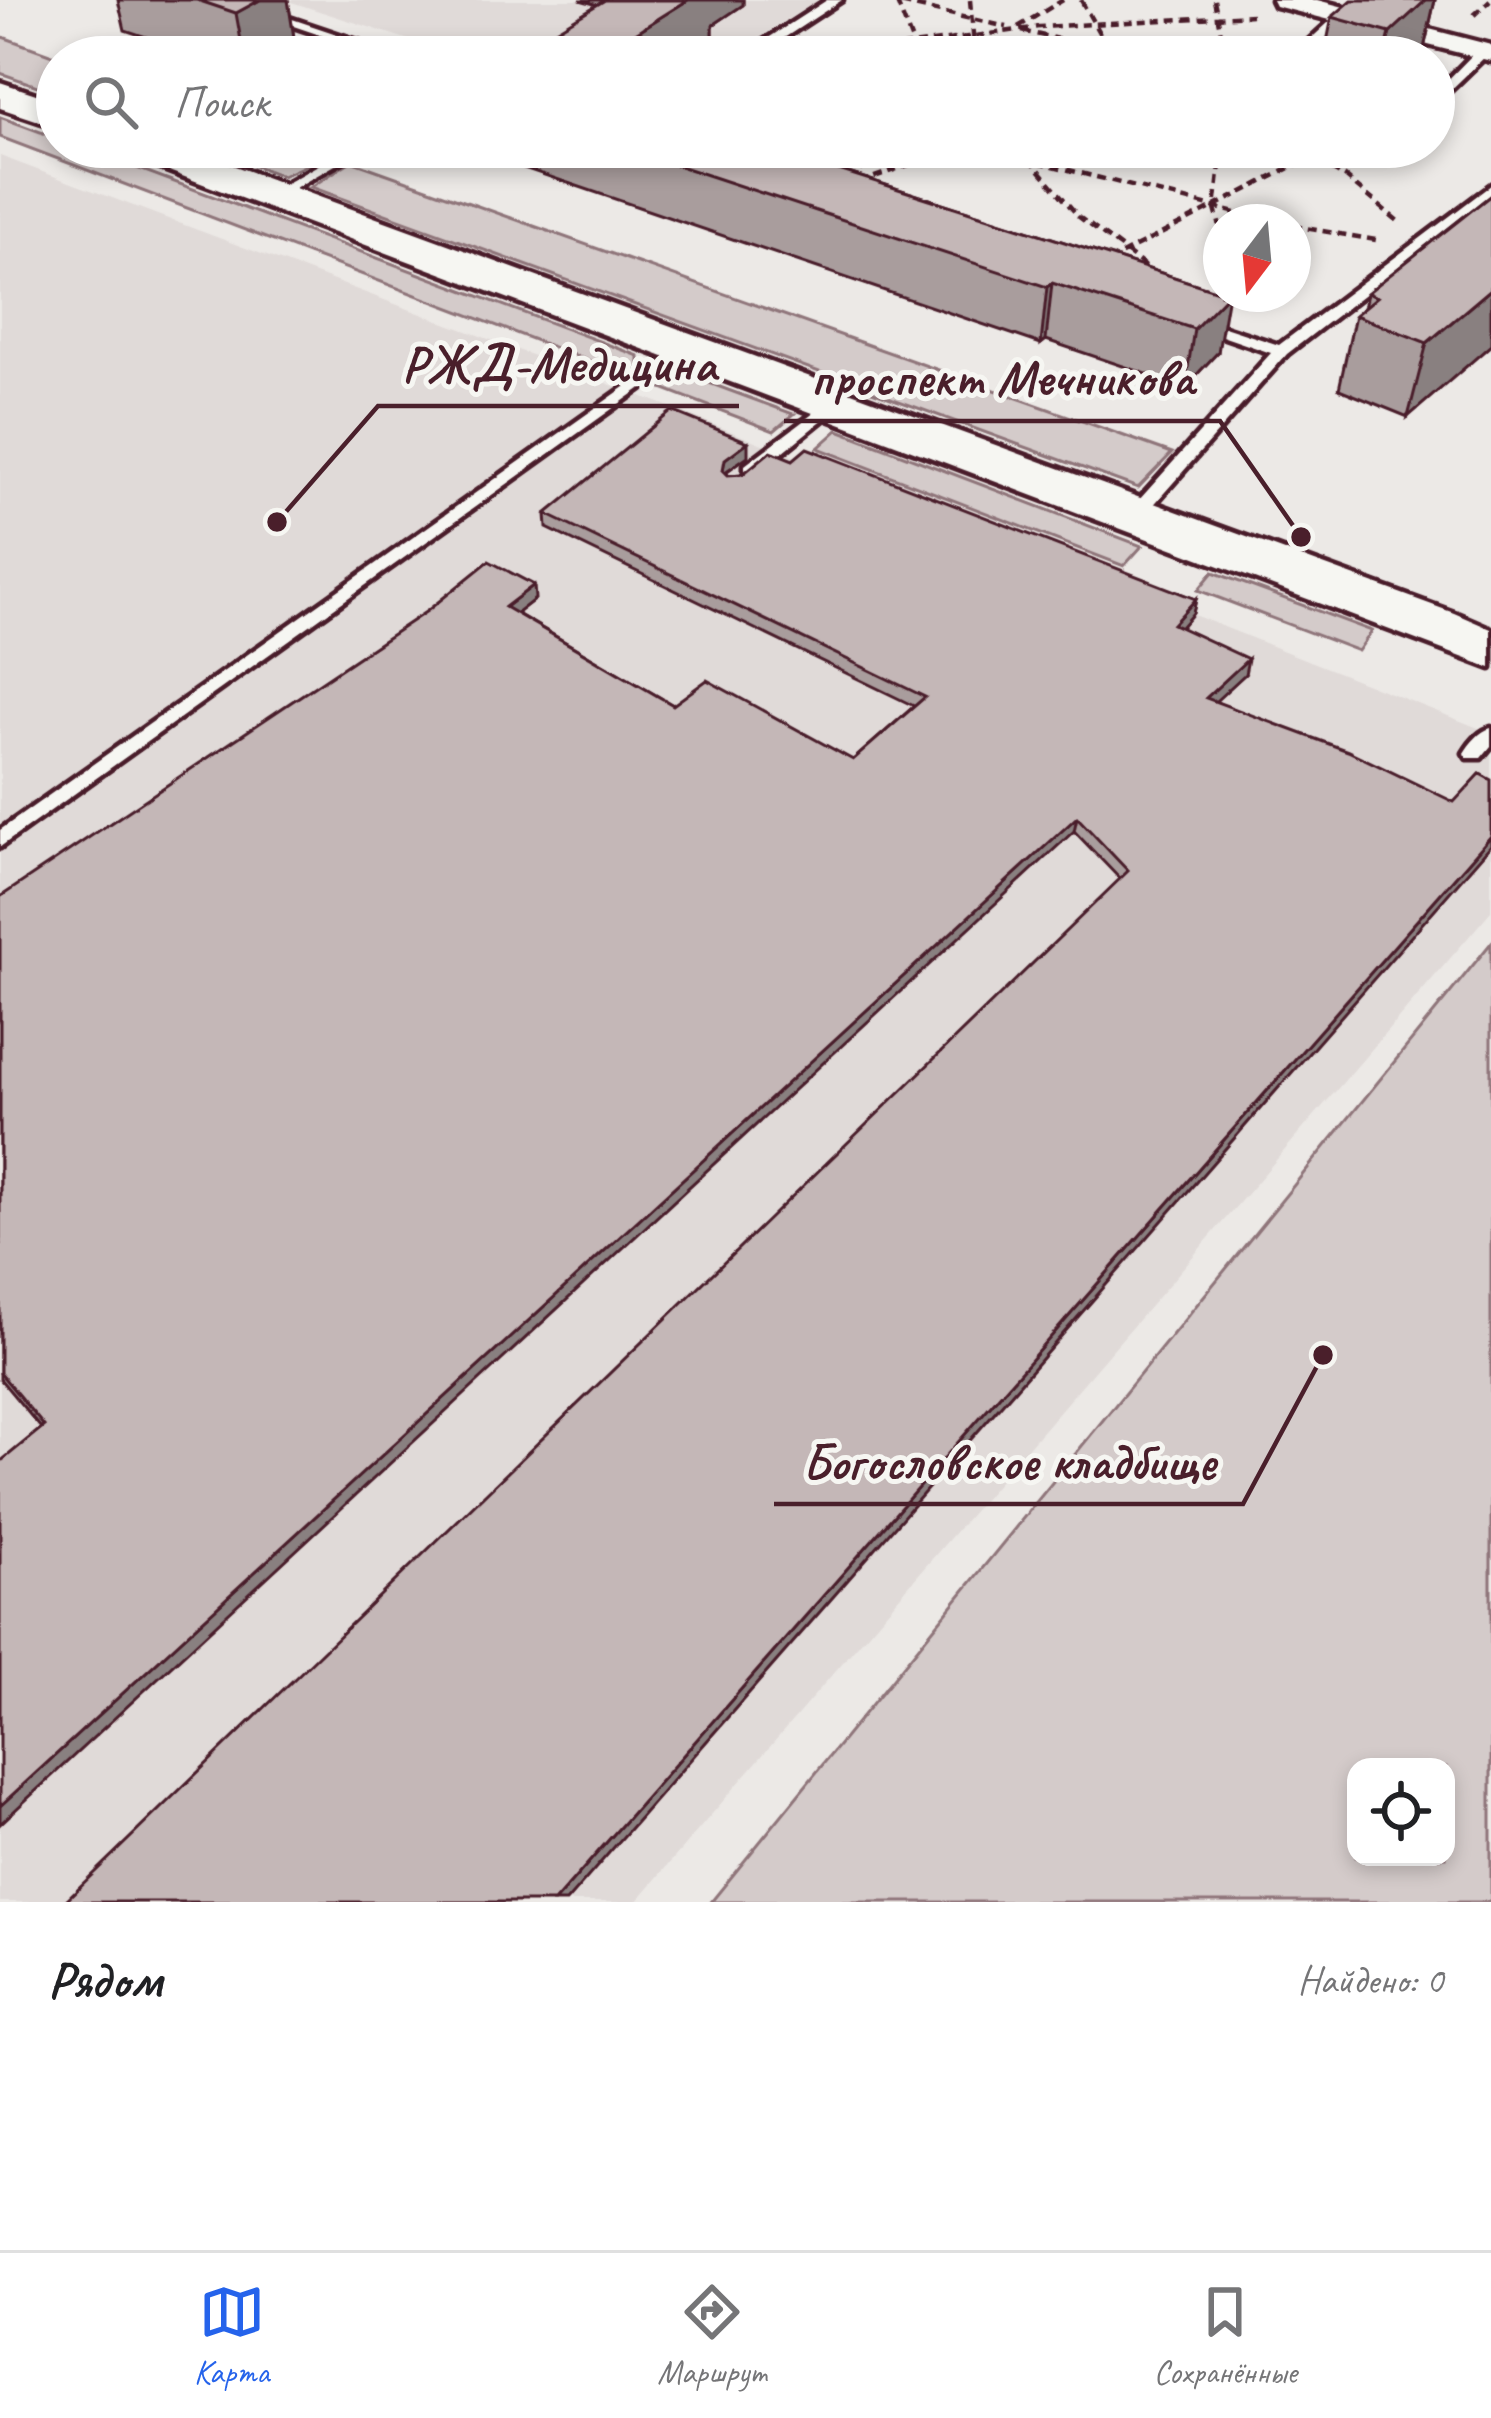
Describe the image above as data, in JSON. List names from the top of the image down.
{
  "places": ["РЖД-Медицина", "проспект Мечникова", "Богословское кладбище"],
  "north": "bottom",
  "page": {
    "search": "Поиск",
    "heading": ["Рядом", "Найдено: 0"],
    "nav": ["Карта", "Маршрут", "Сохранённые"]
  }
}
